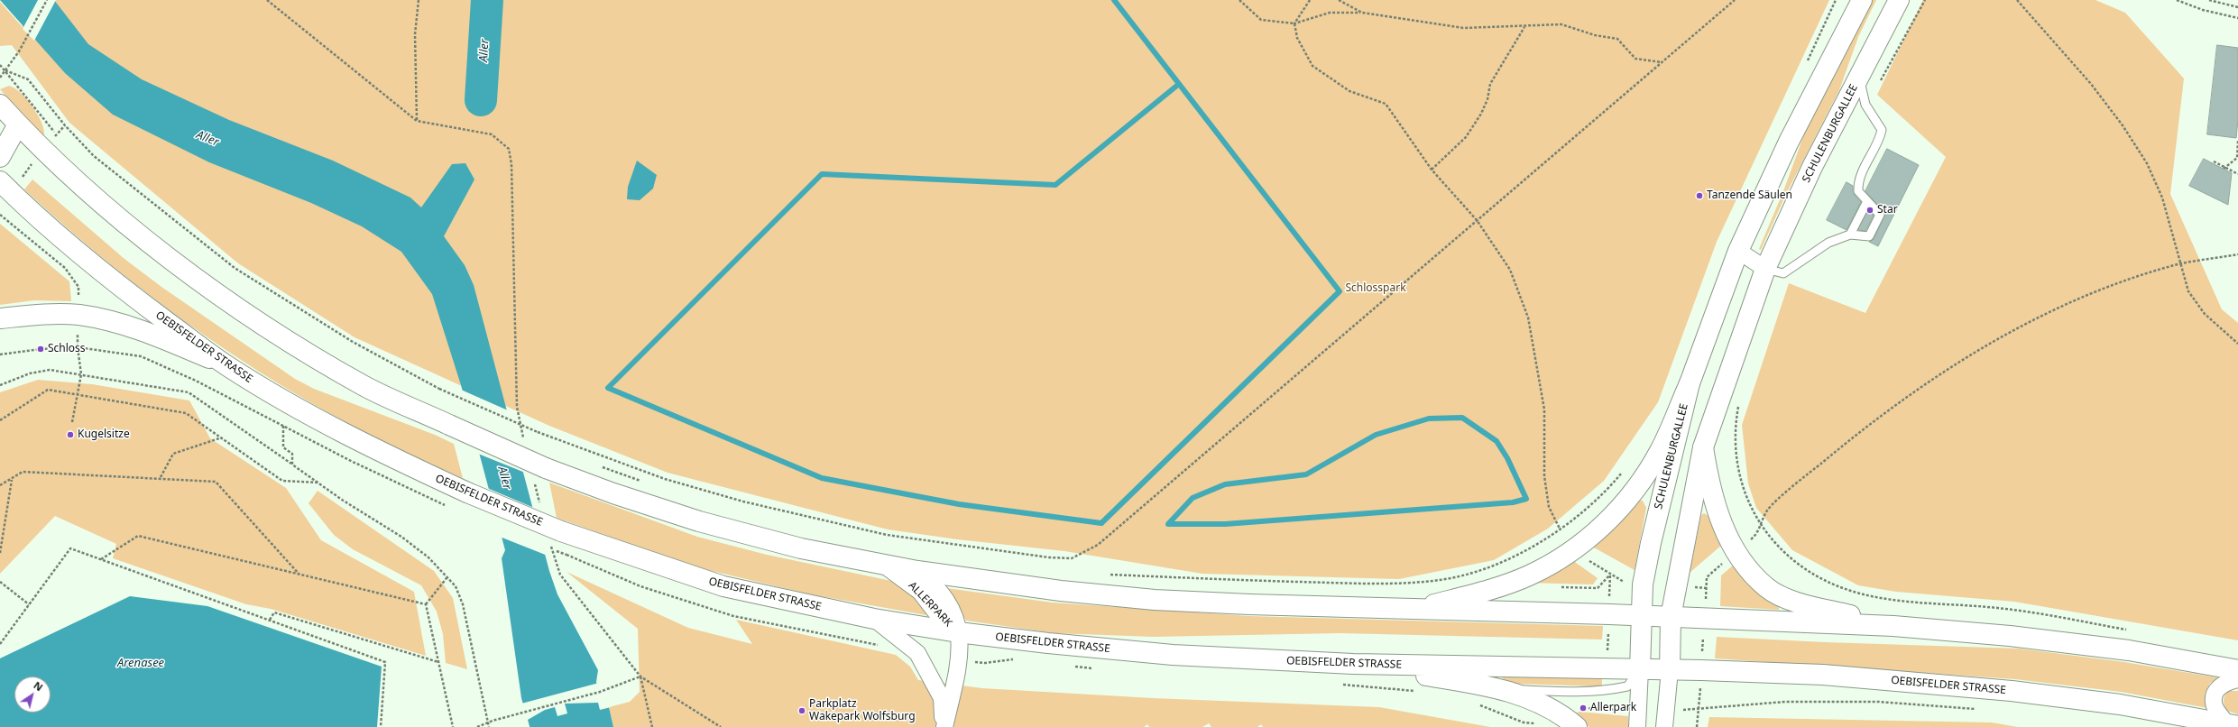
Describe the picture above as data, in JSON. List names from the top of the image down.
{
  "streets": {
    "main road": ["SCHULENBURGALLEE", "OEBISFELDER STRASSE"],
    "street": ["ALLERPARK"]
  },
  "crossings": [
    ["SCHULENBURGALLEE", "OEBISFELDER STRASSE"],
    ["OEBISFELDER STRASSE", "ALLERPARK"]
  ],
  "water": ["Aller", "Arenasee"],
  "parks": ["Schlosspark"],
  "places": [
    "Tanzende Säulen",
    "Star",
    "Schloss",
    "Kugelsitze",
    "Allerpark",
    "Parkplatz Wakepark Wolfsburg"
  ],
  "north": "top right"
}
